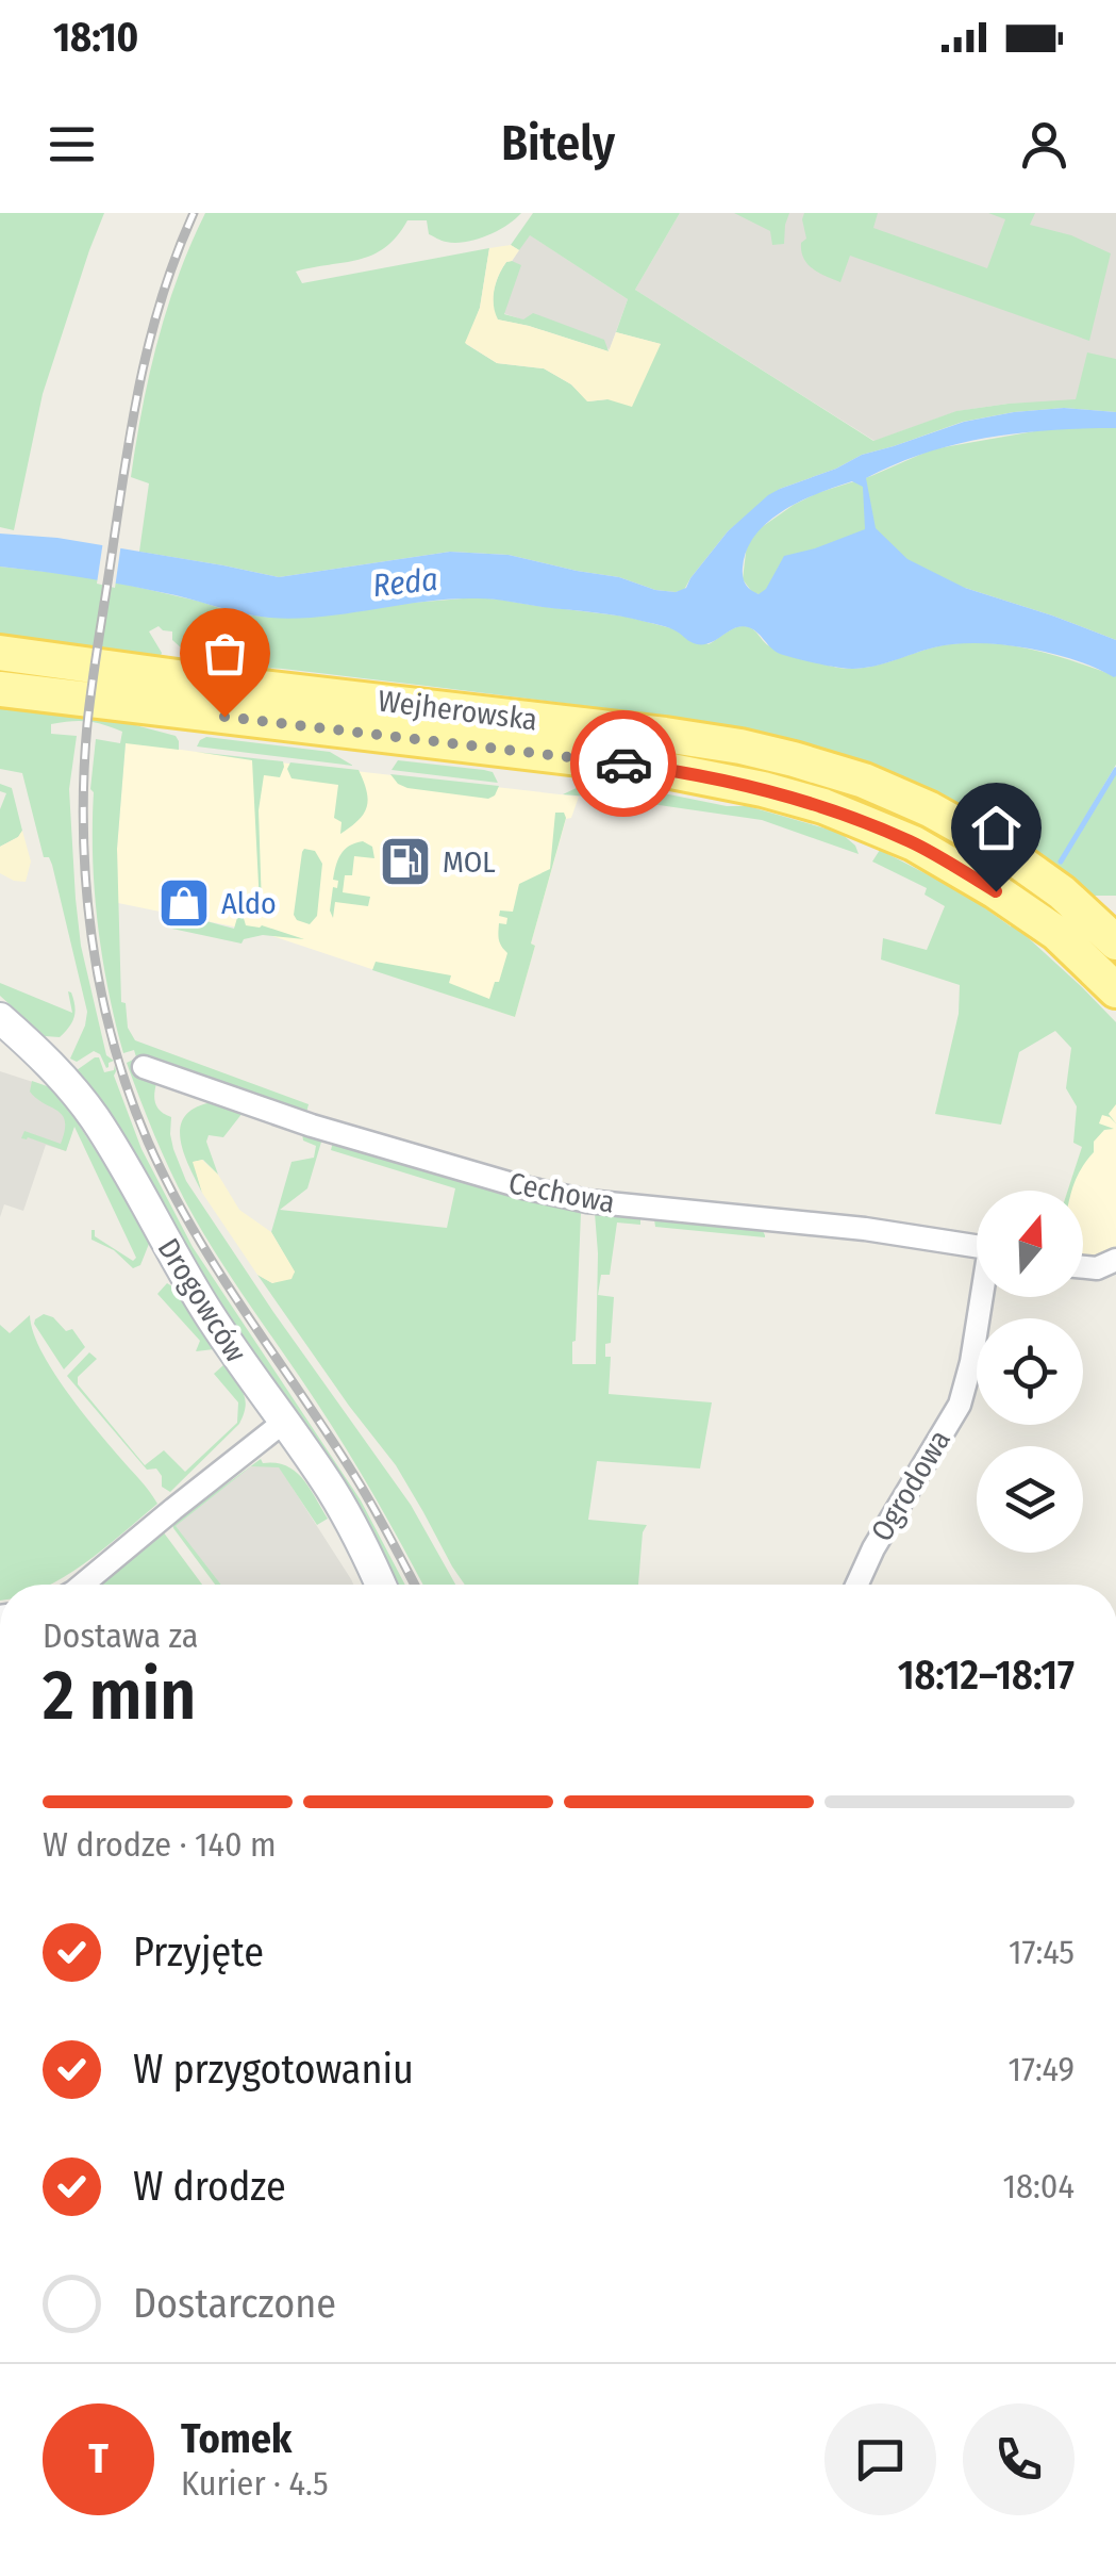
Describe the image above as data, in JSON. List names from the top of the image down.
{
  "streets": {
    "main road": ["Wejherowska"],
    "street": ["Cechowa", "Drogowców", "Ogrodowa"]
  },
  "water": ["Reda"],
  "places": {
    "fuel station": ["MOL"],
    "shop": ["Aldo"]
  },
  "north": "top",
  "page": {
    "status": "18:10",
    "header": "Bitely",
    "heading": ["2 min", "Dostawa za", "18:12–18:17"],
    "panel": ["Tomek", "Kurier · 4.5"],
    "bar": "W drodze · 140 m",
    "list": [
      ["Przyjęte", "17:45"],
      ["W przygotowaniu", "17:49"],
      ["W drodze", "18:04"],
      "Dostarczone"
    ],
    "round": "T"
  }
}
